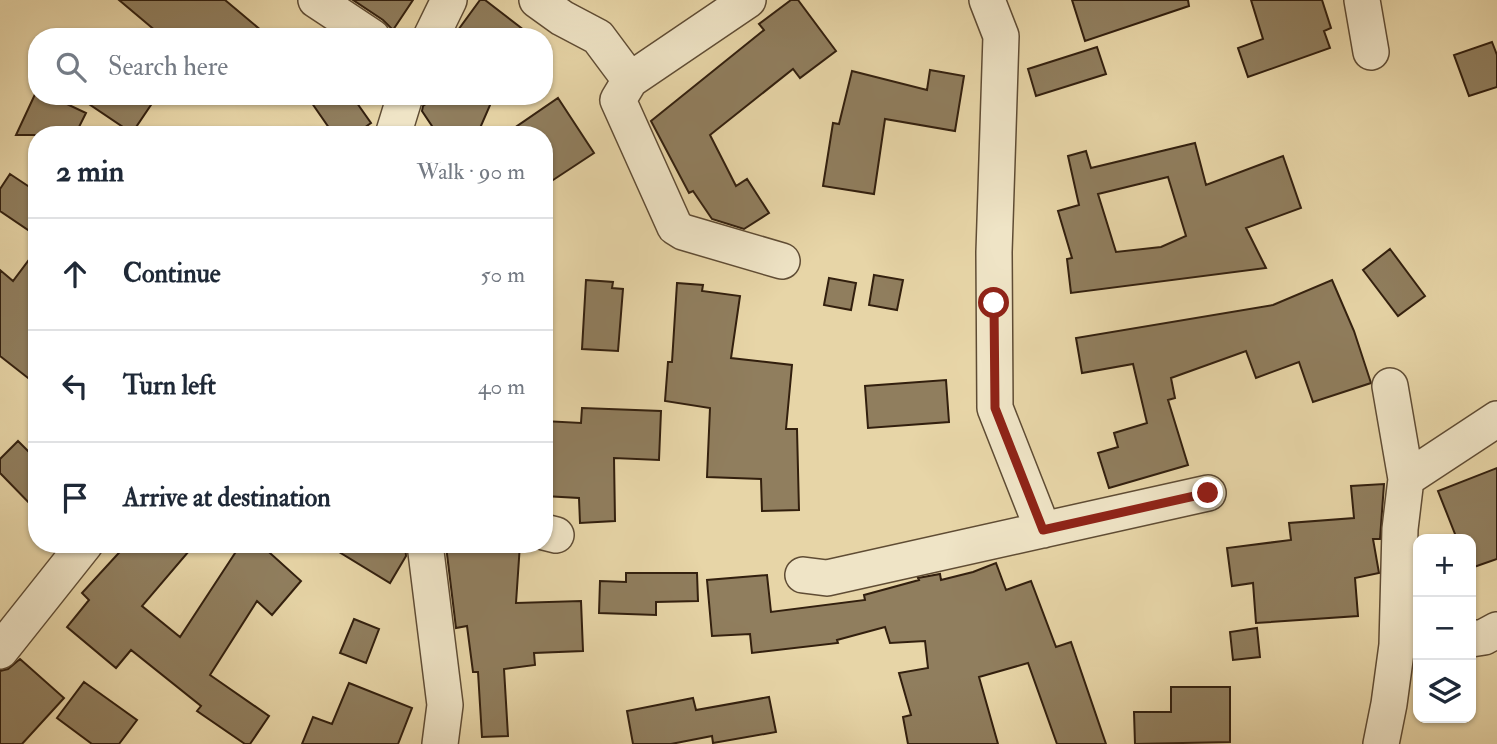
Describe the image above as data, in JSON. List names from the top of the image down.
{
  "page": {
    "search": "Search here",
    "heading": ["2 min", "Walk · 90 m"],
    "list": [
      ["Continue", "50 m"],
      ["Turn left", "40 m"],
      "Arrive at destination"
    ],
    "map_buttons": ["+", "−"]
  }
}
